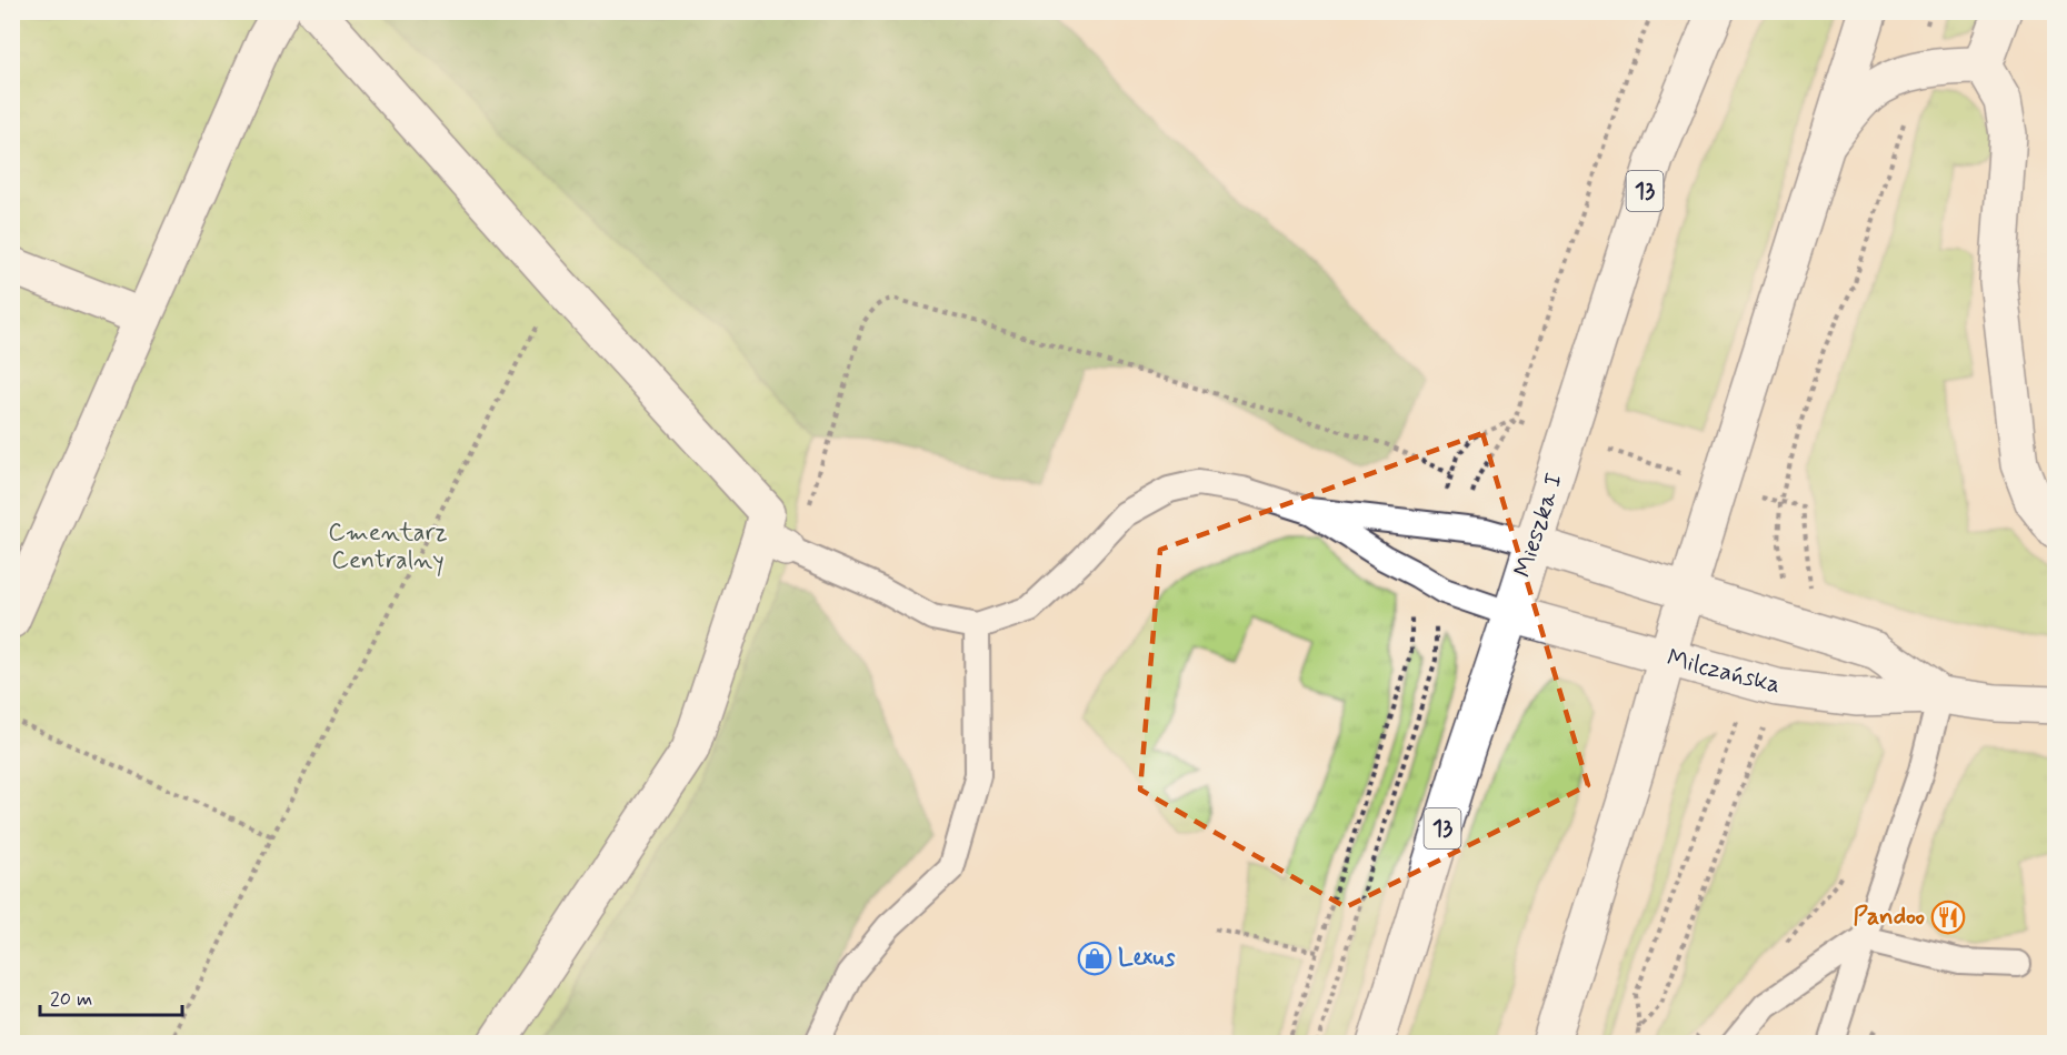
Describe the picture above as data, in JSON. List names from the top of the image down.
{
  "streets": {
    "street": ["13", "Mieszka I", "Milczańska"]
  },
  "crossings": [
    ["Mieszka I", "Milczańska"]
  ],
  "parks": ["Cmentarz Centralny"],
  "places": {
    "restaurant": ["Pandoo"],
    "shop": ["Lexus"]
  },
  "scale_bar": "20 m"
}
